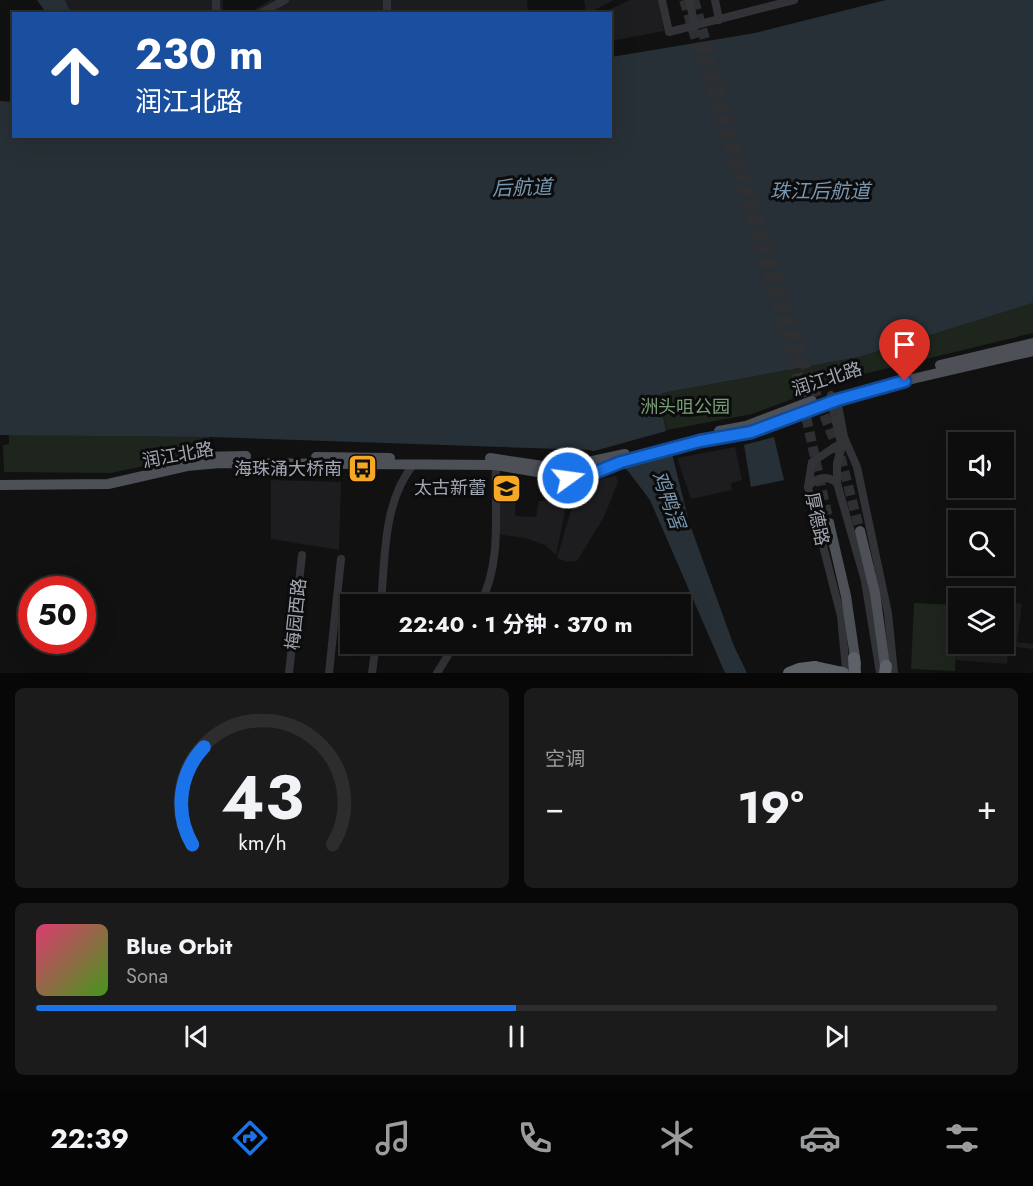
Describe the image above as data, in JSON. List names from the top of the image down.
{
  "streets": {
    "main road": ["润江北路"],
    "street": ["厚德路", "梅园西路"]
  },
  "water": ["后航道", "珠江后航道", "鸡鸭滘"],
  "parks": ["洲头咀公园"],
  "places": {
    "bus stop": ["海珠涌大桥南"],
    "school or university": ["太古新蕾"]
  },
  "page": {
    "turn": ["230 m", "润江北路"],
    "limit": "50",
    "trip": "22:40 · 1 分钟 · 370 m",
    "tile": "空调",
    "heat": ["−", "19°", "+"],
    "song": ["Blue Orbit", "Sona"],
    "tabs": "22:39",
    "gauge": ["43", "km/h"]
  }
}
